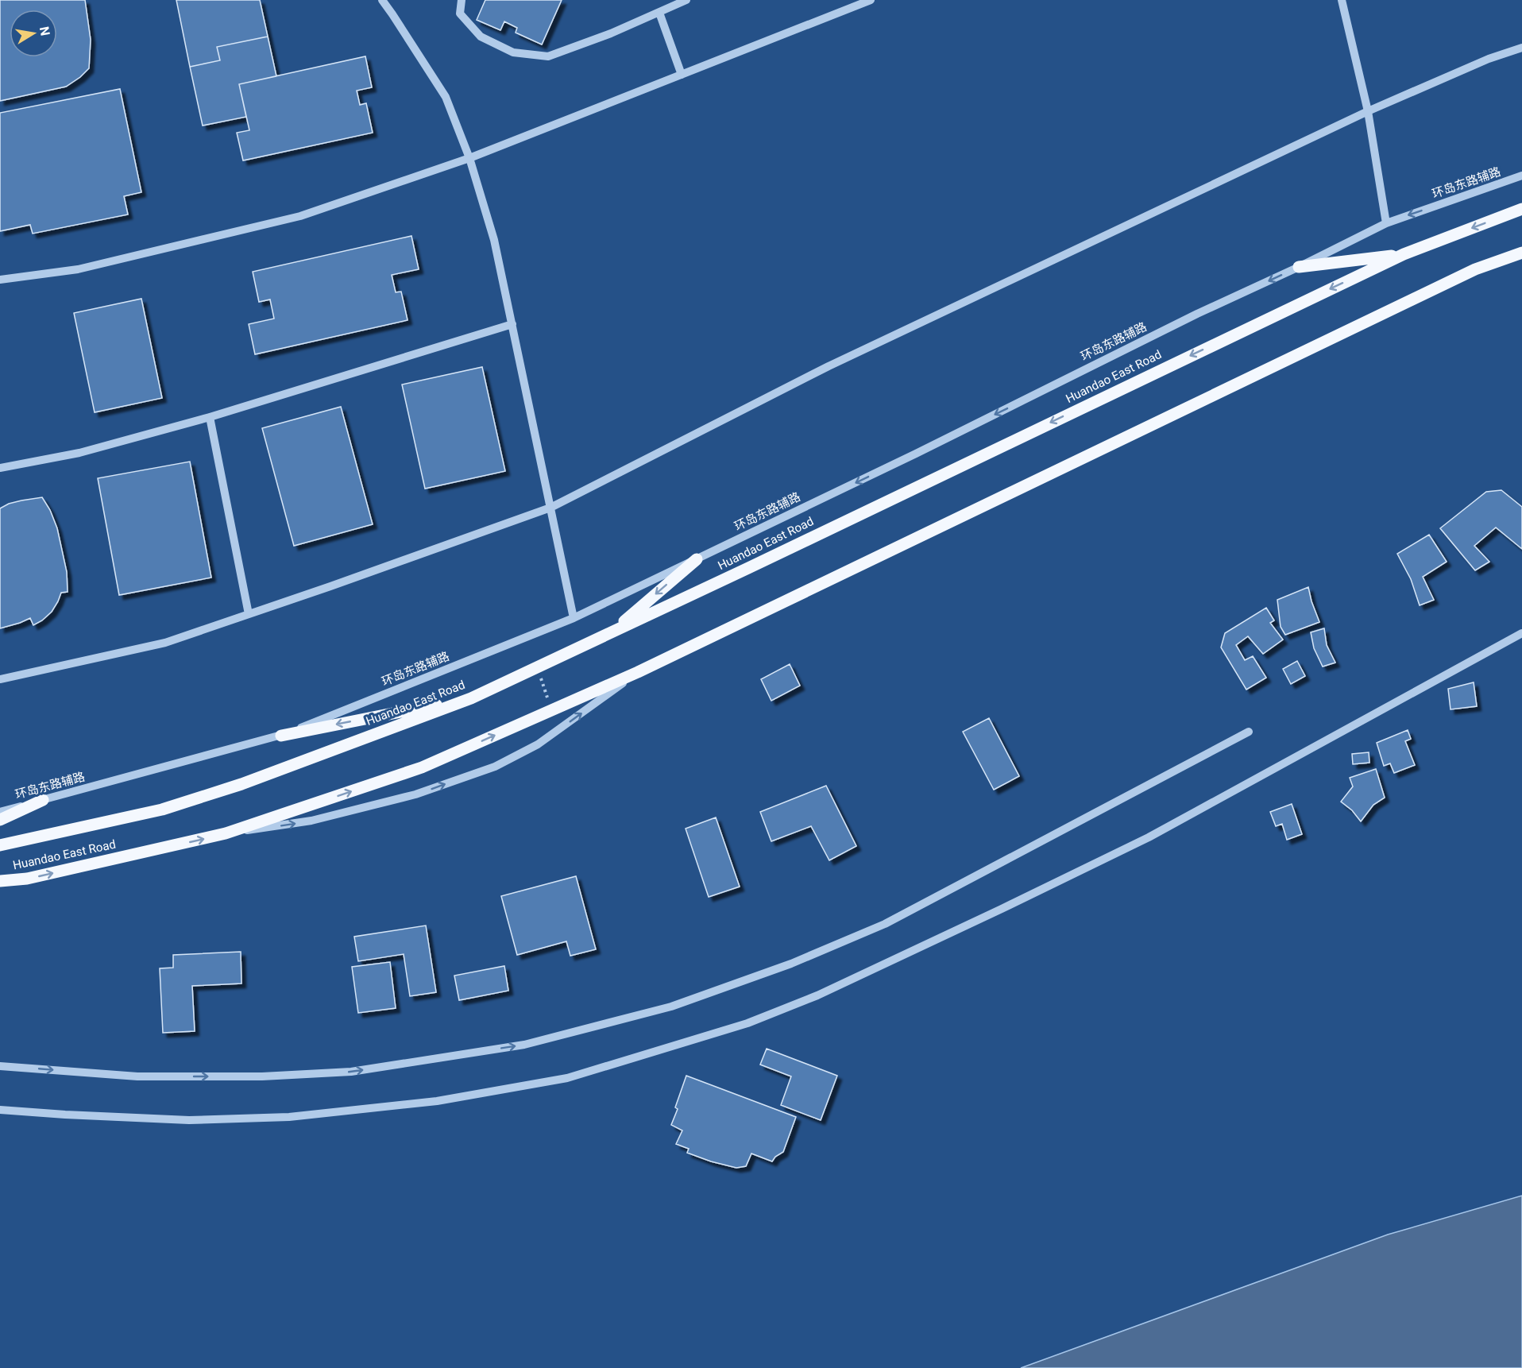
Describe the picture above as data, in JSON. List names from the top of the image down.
{
  "streets": {
    "main road": ["Huandao East Road"],
    "street": ["环岛东路辅路"]
  },
  "one_way": ["环岛东路辅路"],
  "north": "right"
}
